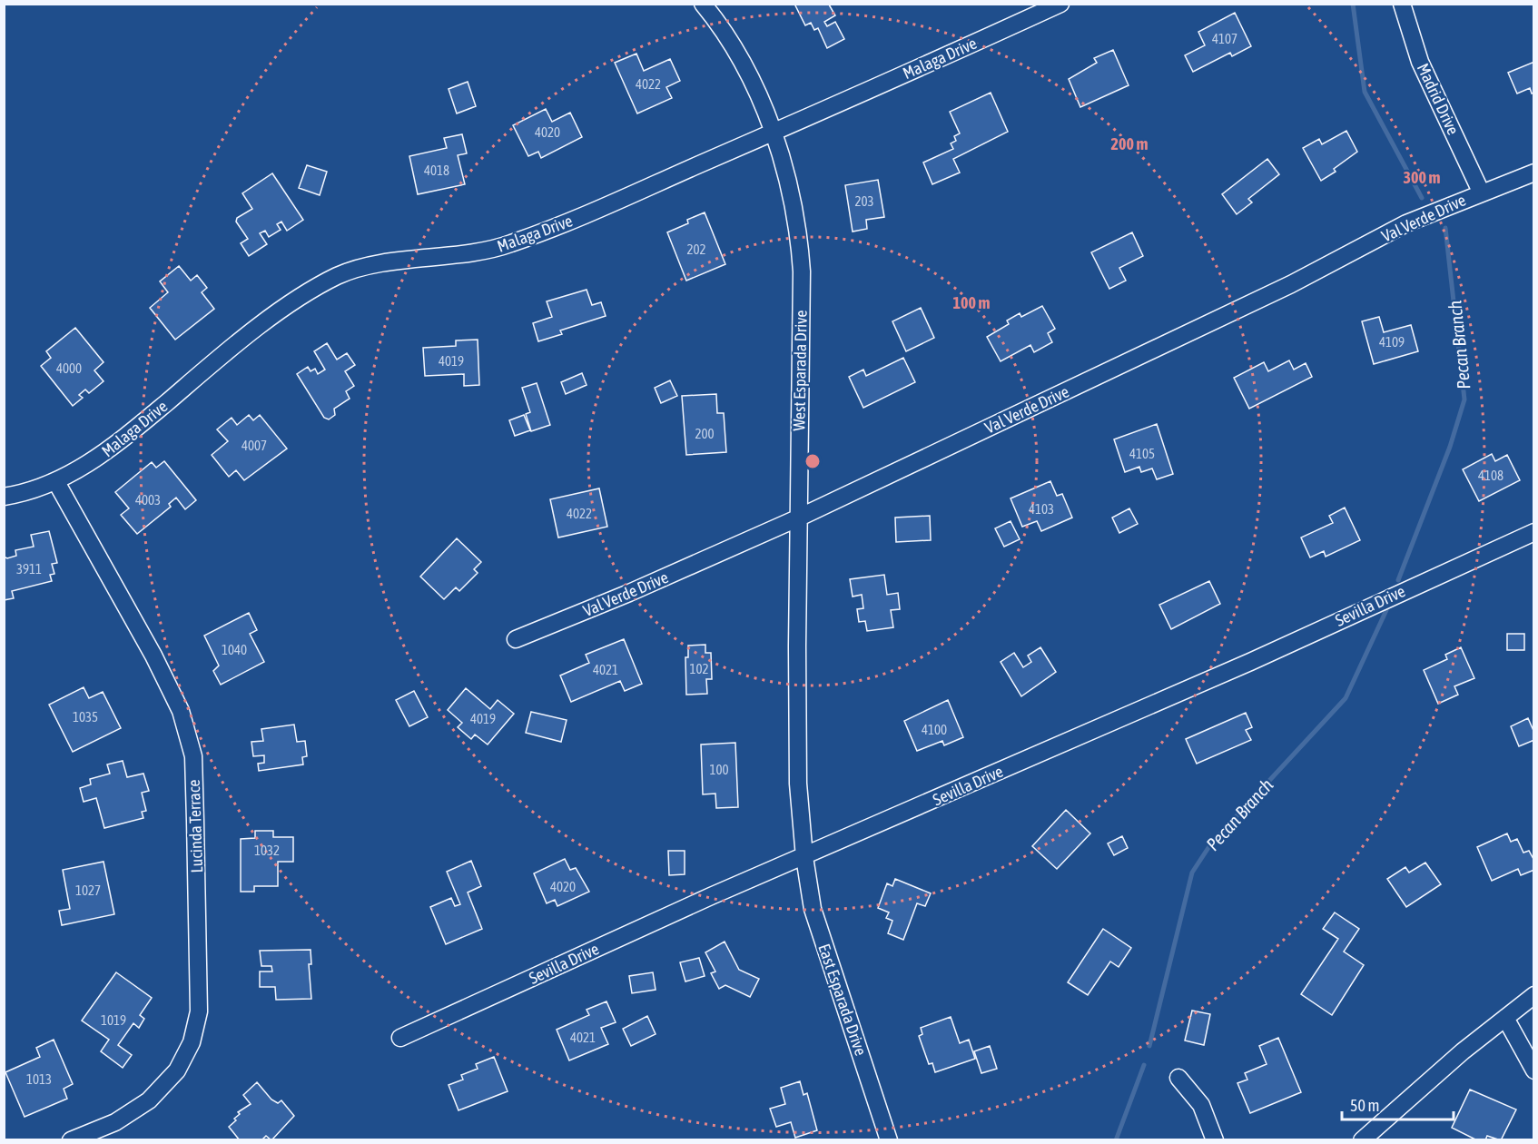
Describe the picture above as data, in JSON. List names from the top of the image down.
{
  "streets": {
    "street": [
      "Malaga Drive",
      "Madrid Drive",
      "Val Verde Drive",
      "West Esparada Drive",
      "Sevilla Drive",
      "Lucinda Terrace",
      "East Esparada Drive"
    ]
  },
  "crossings": [
    ["Malaga Drive", "West Esparada Drive"],
    ["Malaga Drive", "Lucinda Terrace"],
    ["Madrid Drive", "Val Verde Drive"],
    ["Val Verde Drive", "West Esparada Drive"],
    ["West Esparada Drive", "Sevilla Drive"],
    ["West Esparada Drive", "East Esparada Drive"],
    ["Sevilla Drive", "East Esparada Drive"]
  ],
  "water": ["Pecan Branch"],
  "house_numbers": [
    "4107",
    "4022",
    "4020",
    "4018",
    "203",
    "202",
    "4109",
    "4019",
    "4000",
    "200",
    "4007",
    "4105",
    "4108",
    "4003",
    "4103",
    "4022",
    "3911",
    "1040",
    "102",
    "4021",
    "1035",
    "4019",
    "4100",
    "100",
    "1032",
    "4020",
    "1027",
    "1019",
    "4021",
    "1013"
  ],
  "scale_bar": "50 m",
  "rings": ["200 m", "300 m", "100 m"]
}
